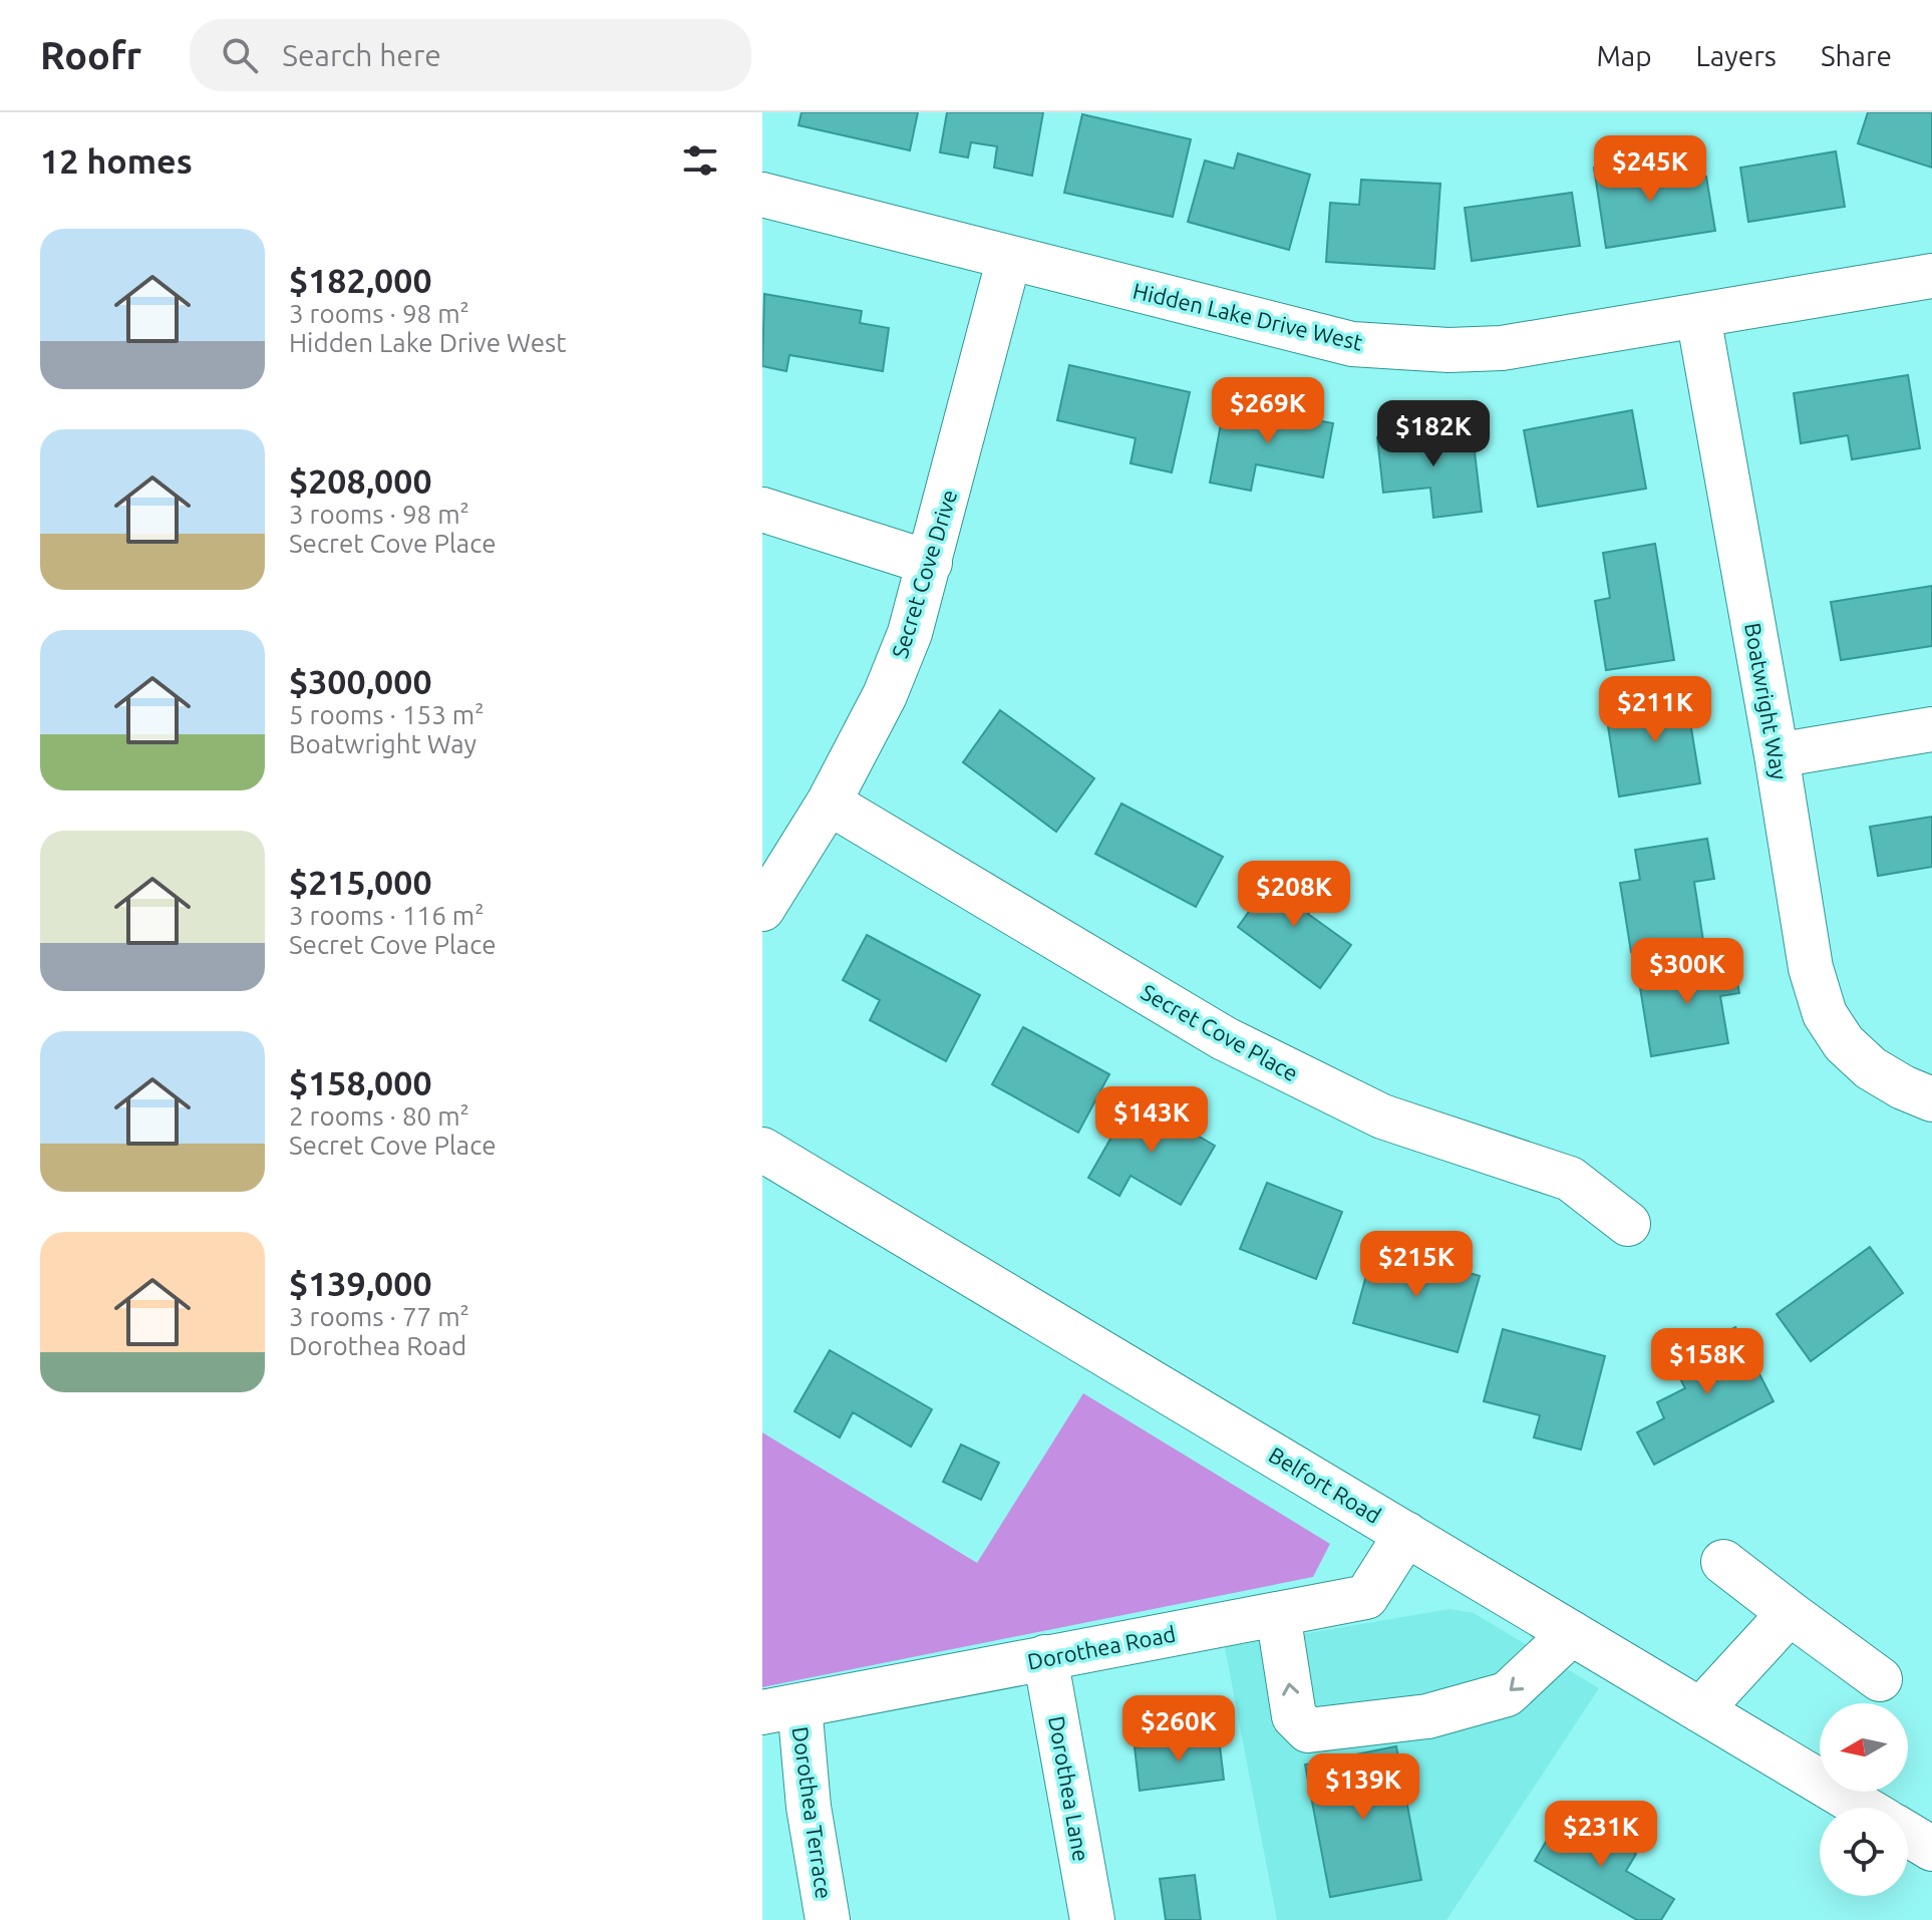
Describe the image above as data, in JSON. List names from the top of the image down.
{
  "streets": {
    "street": [
      "Hidden Lake Drive West",
      "Secret Cove Drive",
      "Boatwright Way",
      "Secret Cove Place",
      "Belfort Road",
      "Dorothea Road",
      "Dorothea Lane",
      "Dorothea Terrace"
    ]
  },
  "crossings": [
    ["Hidden Lake Drive West", "Secret Cove Drive"],
    ["Hidden Lake Drive West", "Boatwright Way"],
    ["Secret Cove Drive", "Secret Cove Place"],
    ["Belfort Road", "Dorothea Road"],
    ["Dorothea Road", "Dorothea Lane"],
    ["Dorothea Road", "Dorothea Terrace"]
  ],
  "north": "left",
  "page": {
    "header": "Roofr",
    "search": "Search here",
    "nav": ["Map", "Layers", "Share"],
    "heading": "12 homes",
    "price": [
      "$245K",
      "$269K",
      "$182K",
      "$211K",
      "$208K",
      "$300K",
      "$143K",
      "$215K",
      "$158K",
      "$260K",
      "$139K",
      "$231K"
    ],
    "list": [
      {
        "name": "$182,000",
        "note": "3 rooms · 98 m² · Hidden Lake Drive West"
      },
      {
        "name": "$208,000",
        "note": "3 rooms · 98 m² · Secret Cove Place"
      },
      {
        "name": "$300,000",
        "note": "5 rooms · 153 m² · Boatwright Way"
      },
      {
        "name": "$215,000",
        "note": "3 rooms · 116 m² · Secret Cove Place"
      },
      {
        "name": "$158,000",
        "note": "2 rooms · 80 m² · Secret Cove Place"
      },
      {
        "name": "$139,000",
        "note": "3 rooms · 77 m² · Dorothea Road"
      }
    ]
  }
}
